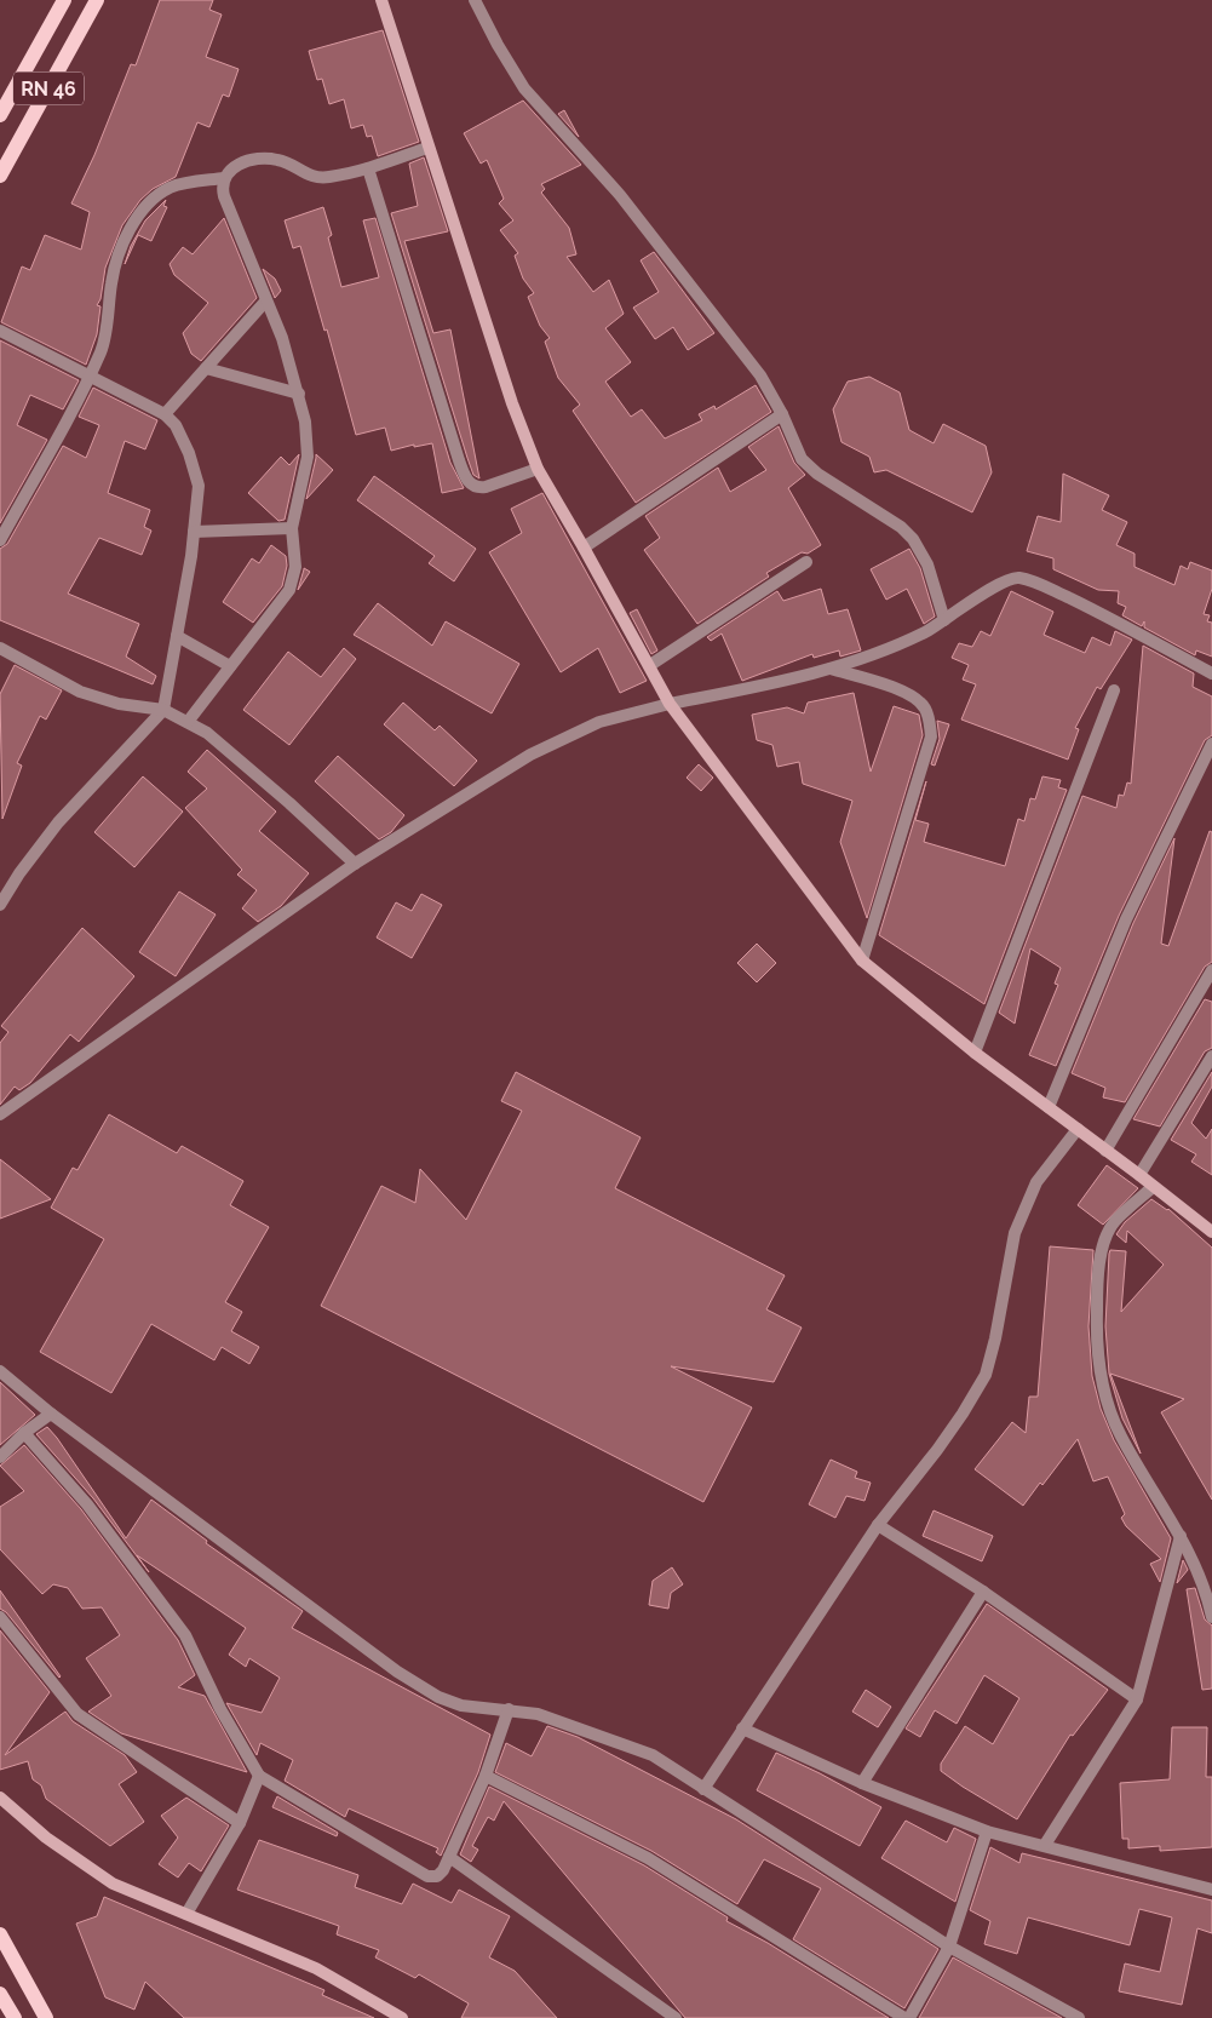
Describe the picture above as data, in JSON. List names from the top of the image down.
{
  "streets": {
    "main road": ["RN 46"]
  }
}
